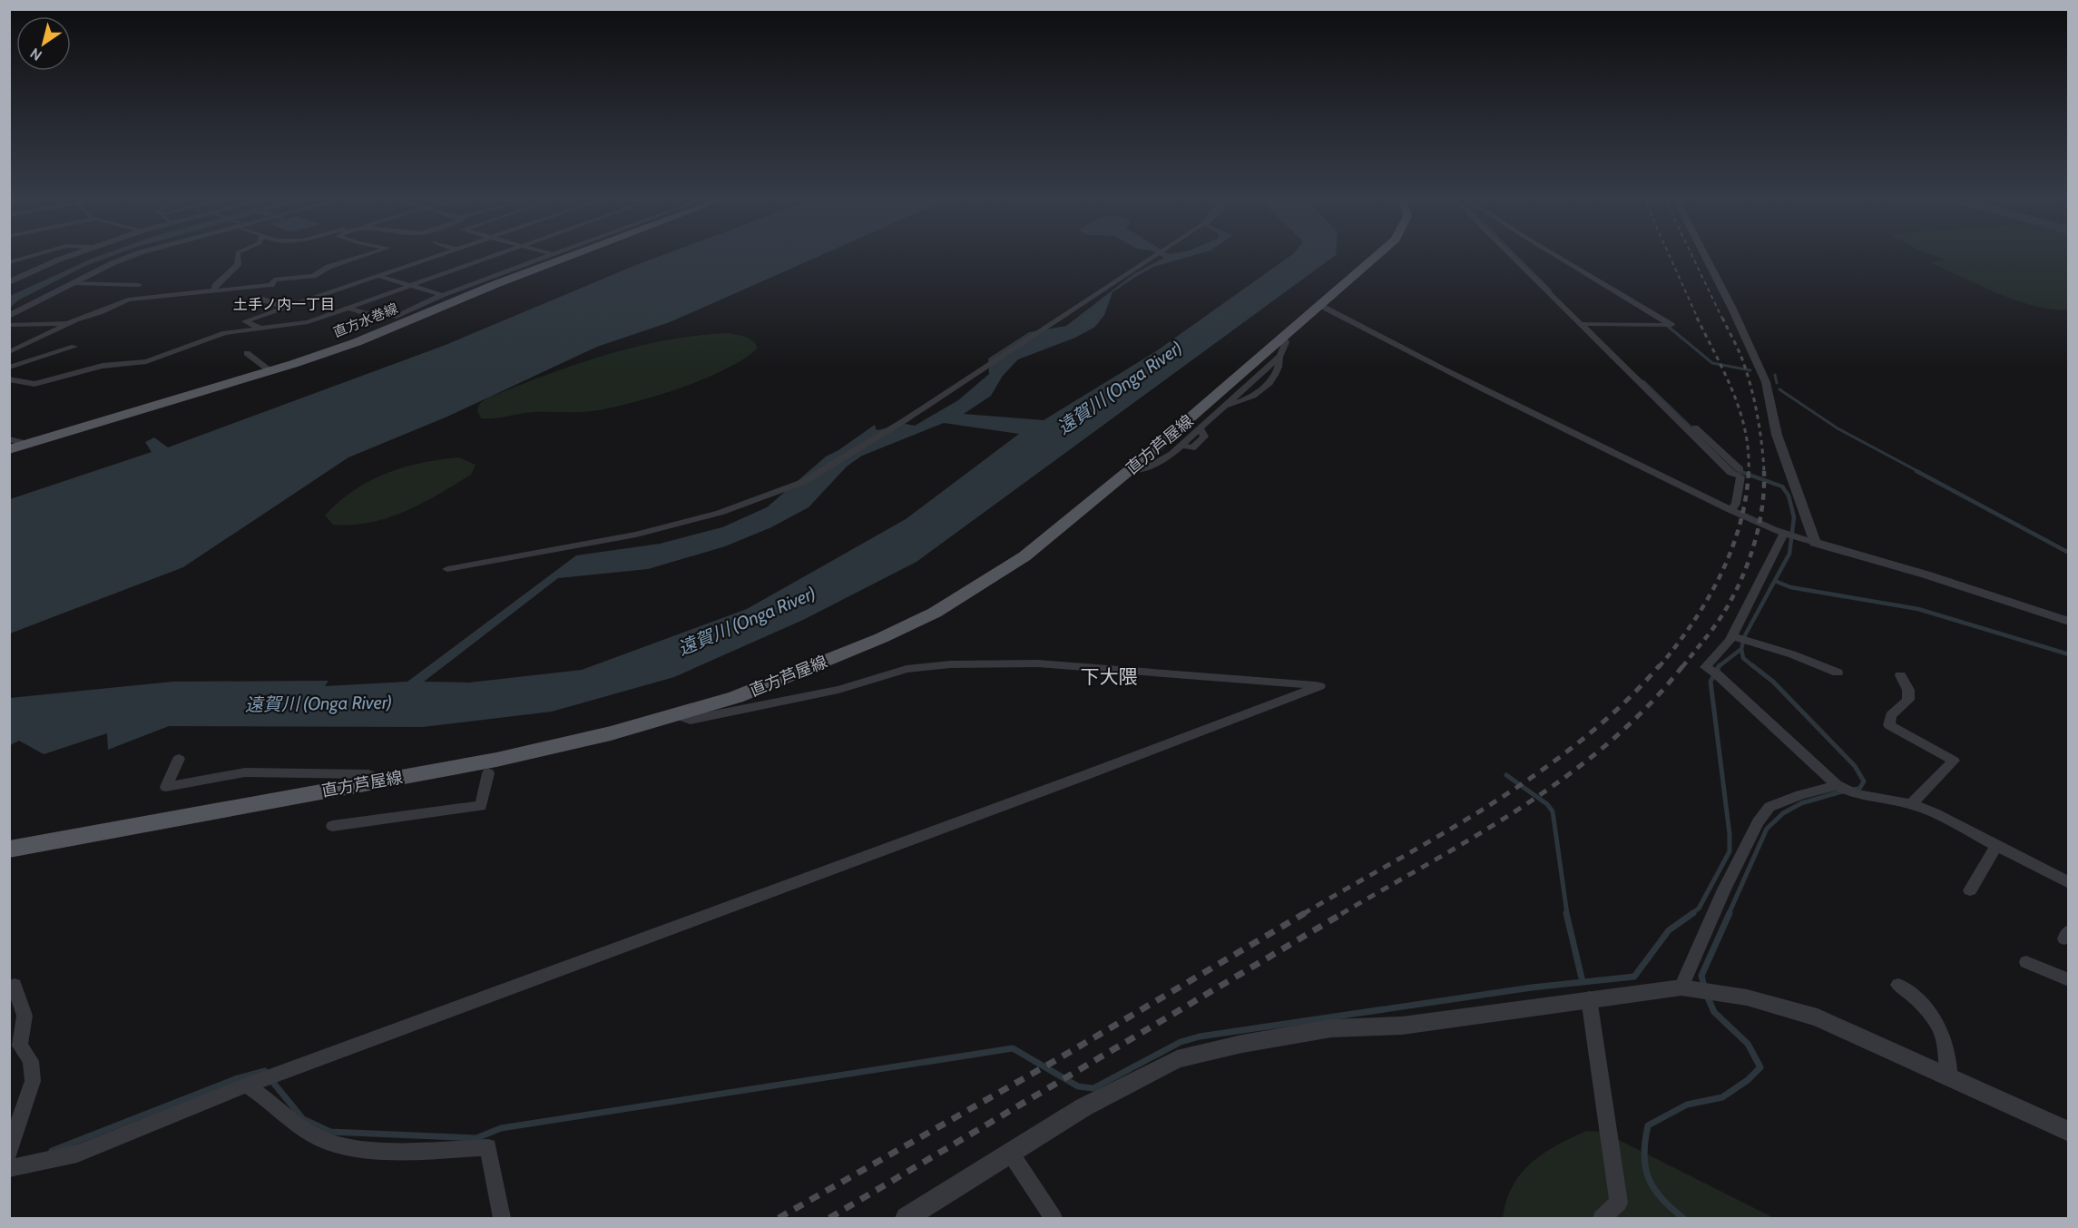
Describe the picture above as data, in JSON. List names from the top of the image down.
{
  "streets": {
    "main road": ["直方水巻線", "直方芦屋線"]
  },
  "districts": ["土手ノ内一丁目", "下大隈"],
  "water": ["遠賀川 (Onga River)"],
  "north": "bottom left"
}
